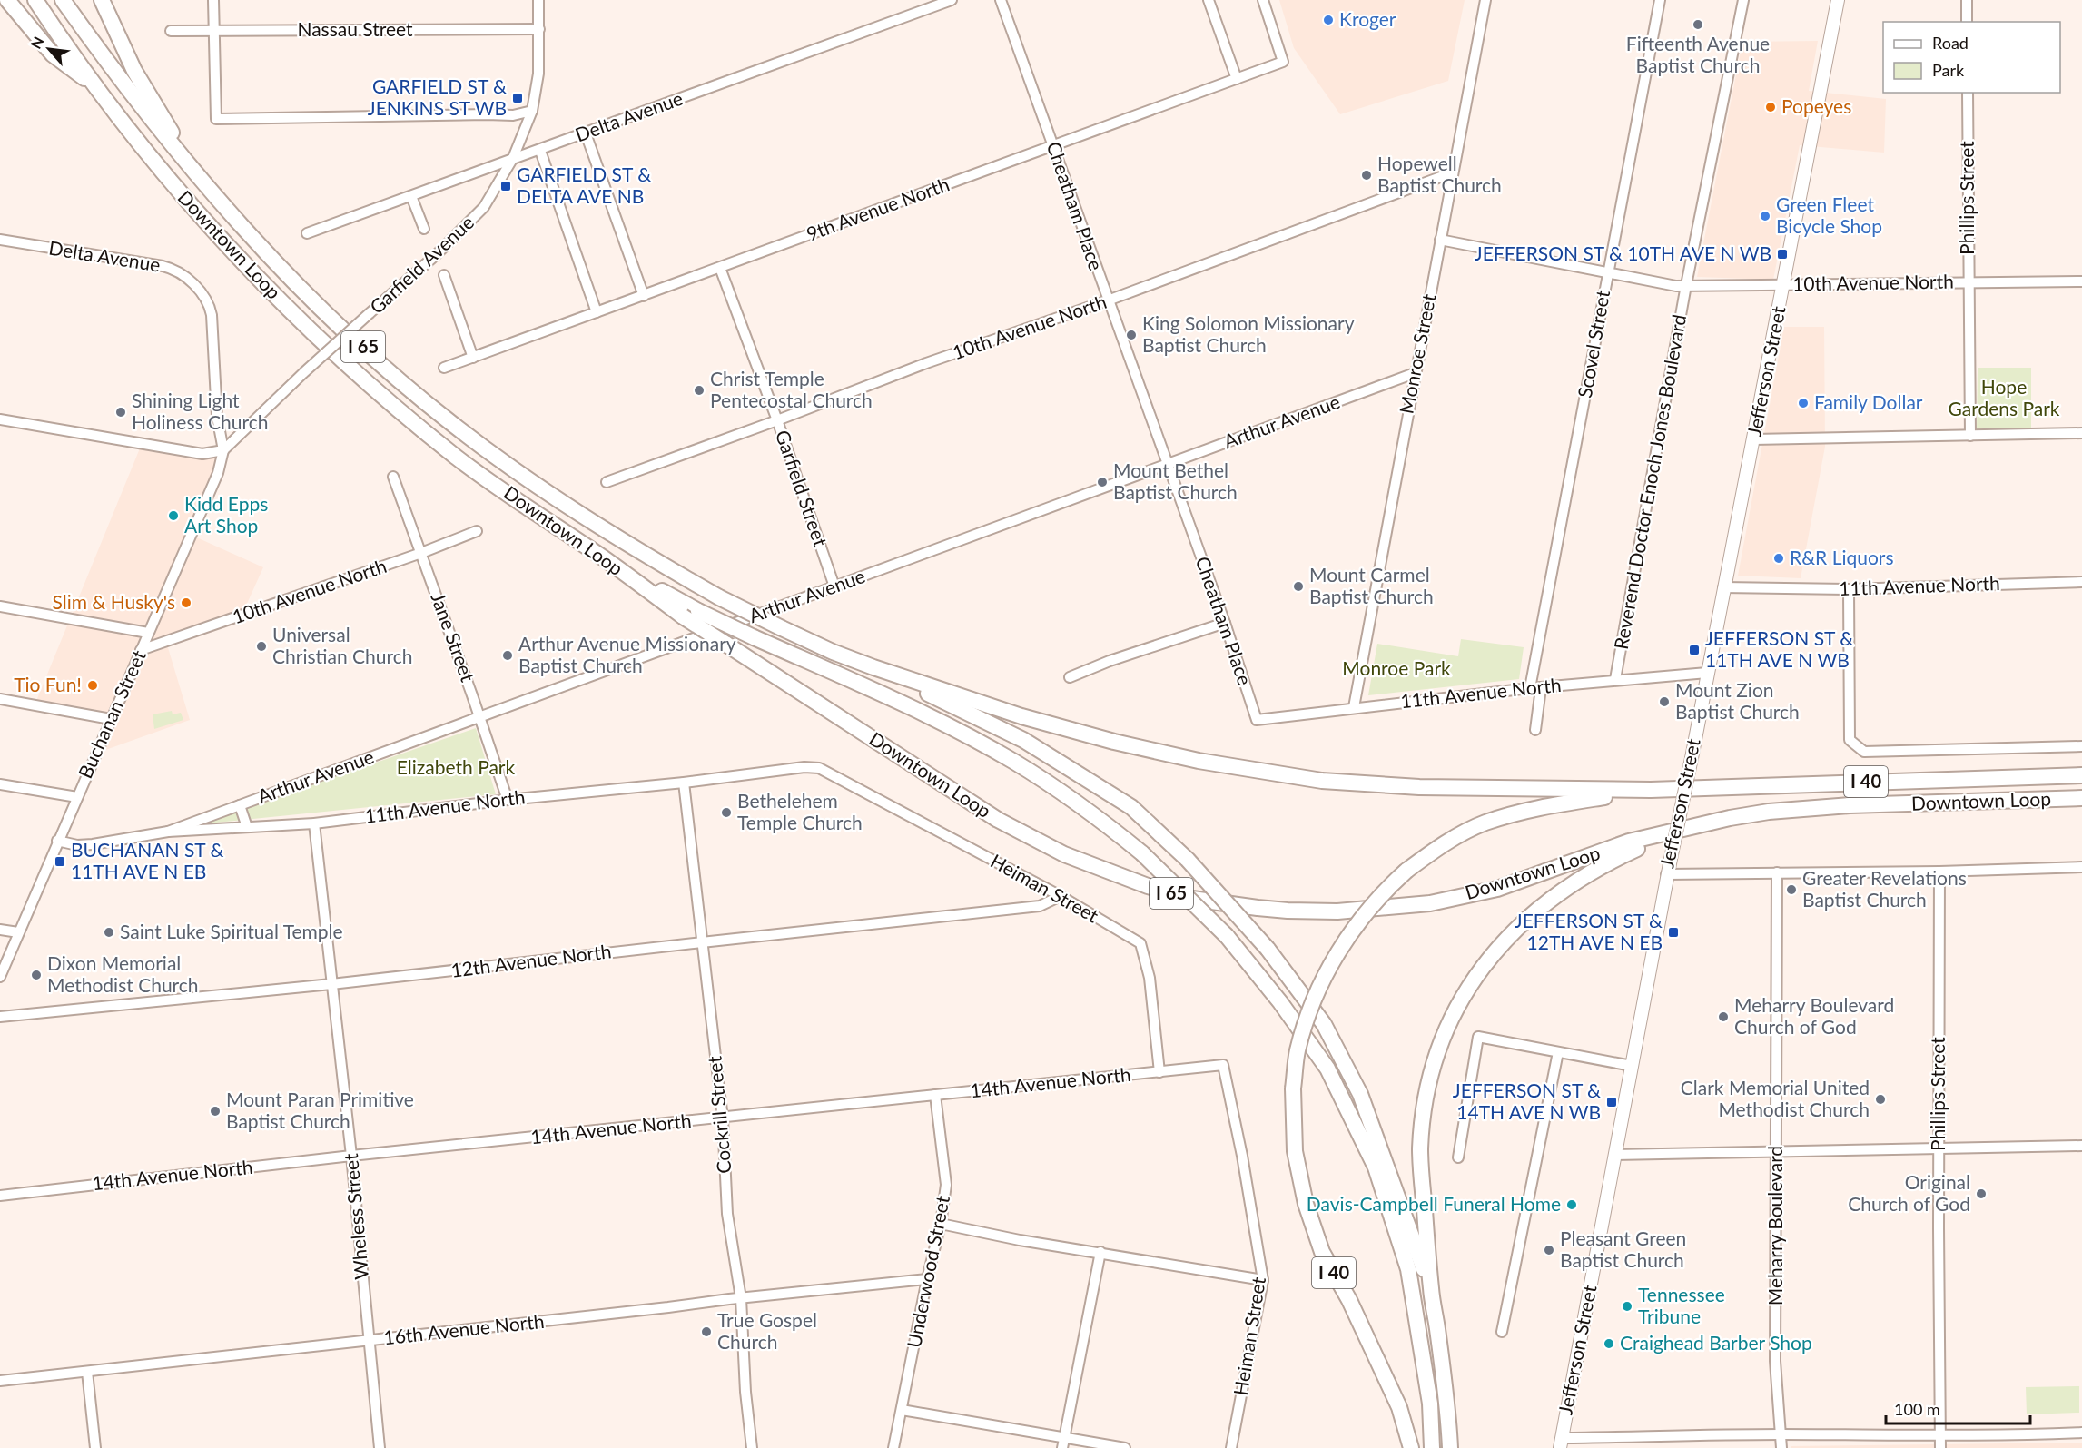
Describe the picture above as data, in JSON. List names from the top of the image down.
{
  "streets": {
    "highway": ["Downtown Loop", "I 65", "I 40"],
    "main road": ["Jefferson Street"],
    "street": [
      "Nassau Street",
      "Delta Avenue",
      "Phillips Street",
      "Cheatham Place",
      "9th Avenue North",
      "Garfield Avenue",
      "10th Avenue North",
      "Scovel Street",
      "Monroe Street",
      "Arthur Avenue",
      "Reverend Doctor Enoch Jones Boulevard",
      "Garfield Street",
      "11th Avenue North",
      "Jane Street",
      "Buchanan Street",
      "Heiman Street",
      "12th Avenue North",
      "14th Avenue North",
      "Cockrill Street",
      "Wheless Street",
      "Meharry Boulevard",
      "Underwood Street",
      "16th Avenue North"
    ]
  },
  "crossings": [
    ["Delta Avenue", "Garfield Avenue"],
    ["Delta Avenue", "Buchanan Street"],
    ["Phillips Street", "10th Avenue North"],
    ["Cheatham Place", "9th Avenue North"],
    ["Cheatham Place", "10th Avenue North"],
    ["Cheatham Place", "Arthur Avenue"],
    ["Cheatham Place", "11th Avenue North"],
    ["9th Avenue North", "Garfield Street"],
    ["Downtown Loop", "I 40"],
    ["Garfield Avenue", "Buchanan Street"],
    ["10th Avenue North", "Scovel Street"],
    ["10th Avenue North", "Monroe Street"],
    ["10th Avenue North", "Jefferson Street"],
    ["10th Avenue North", "Reverend Doctor Enoch Jones Boulevard"],
    ["10th Avenue North", "Garfield Street"],
    ["10th Avenue North", "Jane Street"],
    ["10th Avenue North", "Buchanan Street"],
    ["Scovel Street", "11th Avenue North"],
    ["Monroe Street", "Arthur Avenue"],
    ["Monroe Street", "11th Avenue North"],
    ["Jefferson Street", "11th Avenue North"],
    ["Arthur Avenue", "Garfield Street"],
    ["Arthur Avenue", "11th Avenue North"],
    ["Arthur Avenue", "Jane Street"],
    ["Reverend Doctor Enoch Jones Boulevard", "11th Avenue North"],
    ["11th Avenue North", "Jane Street"],
    ["11th Avenue North", "Buchanan Street"],
    ["11th Avenue North", "Heiman Street"],
    ["11th Avenue North", "Cockrill Street"],
    ["11th Avenue North", "Wheless Street"],
    ["Heiman Street", "12th Avenue North"],
    ["Heiman Street", "14th Avenue North"],
    ["12th Avenue North", "Cockrill Street"],
    ["12th Avenue North", "Wheless Street"],
    ["14th Avenue North", "Cockrill Street"],
    ["14th Avenue North", "Wheless Street"],
    ["14th Avenue North", "Underwood Street"],
    ["Cockrill Street", "16th Avenue North"],
    ["Wheless Street", "16th Avenue North"],
    ["Underwood Street", "16th Avenue North"]
  ],
  "parks": ["Hope Gardens Park", "Monroe Park", "Elizabeth Park"],
  "places": {
    "other": [
      "Kroger",
      "Fifteenth Avenue Baptist Church",
      "Popeyes",
      "Hopewell Baptist Church",
      "Green Fleet Bicycle Shop",
      "King Solomon Missionary Baptist Church",
      "Christ Temple Pentecostal Church",
      "Family Dollar",
      "Shining Light Holiness Church",
      "Mount Bethel Baptist Church",
      "Kidd Epps Art Shop",
      "R&R Liquors",
      "Mount Carmel Baptist Church",
      "Slim & Husky's",
      "Universal Christian Church",
      "Arthur Avenue Missionary Baptist Church",
      "Tio Fun!",
      "Mount Zion Baptist Church",
      "Bethelehem Temple Church",
      "Greater Revelations Baptist Church",
      "Saint Luke Spiritual Temple",
      "Dixon Memorial Methodist Church",
      "Meharry Boulevard Church of God",
      "Clark Memorial United Methodist Church",
      "Mount Paran Primitive Baptist Church",
      "Original Church of God",
      "Davis-Campbell Funeral Home",
      "Pleasant Green Baptist Church",
      "Tennessee Tribune",
      "True Gospel Church",
      "Craighead Barber Shop"
    ],
    "transit": [
      "GARFIELD ST & JENKINS ST WB",
      "GARFIELD ST & DELTA AVE NB",
      "JEFFERSON ST & 10TH AVE N WB",
      "JEFFERSON ST & 11TH AVE N WB",
      "BUCHANAN ST & 11TH AVE N EB",
      "JEFFERSON ST & 12TH AVE N EB",
      "JEFFERSON ST & 14TH AVE N WB"
    ]
  },
  "legend": ["Road", "Park"],
  "scale_bar": "100 m",
  "north": "top left"
}
